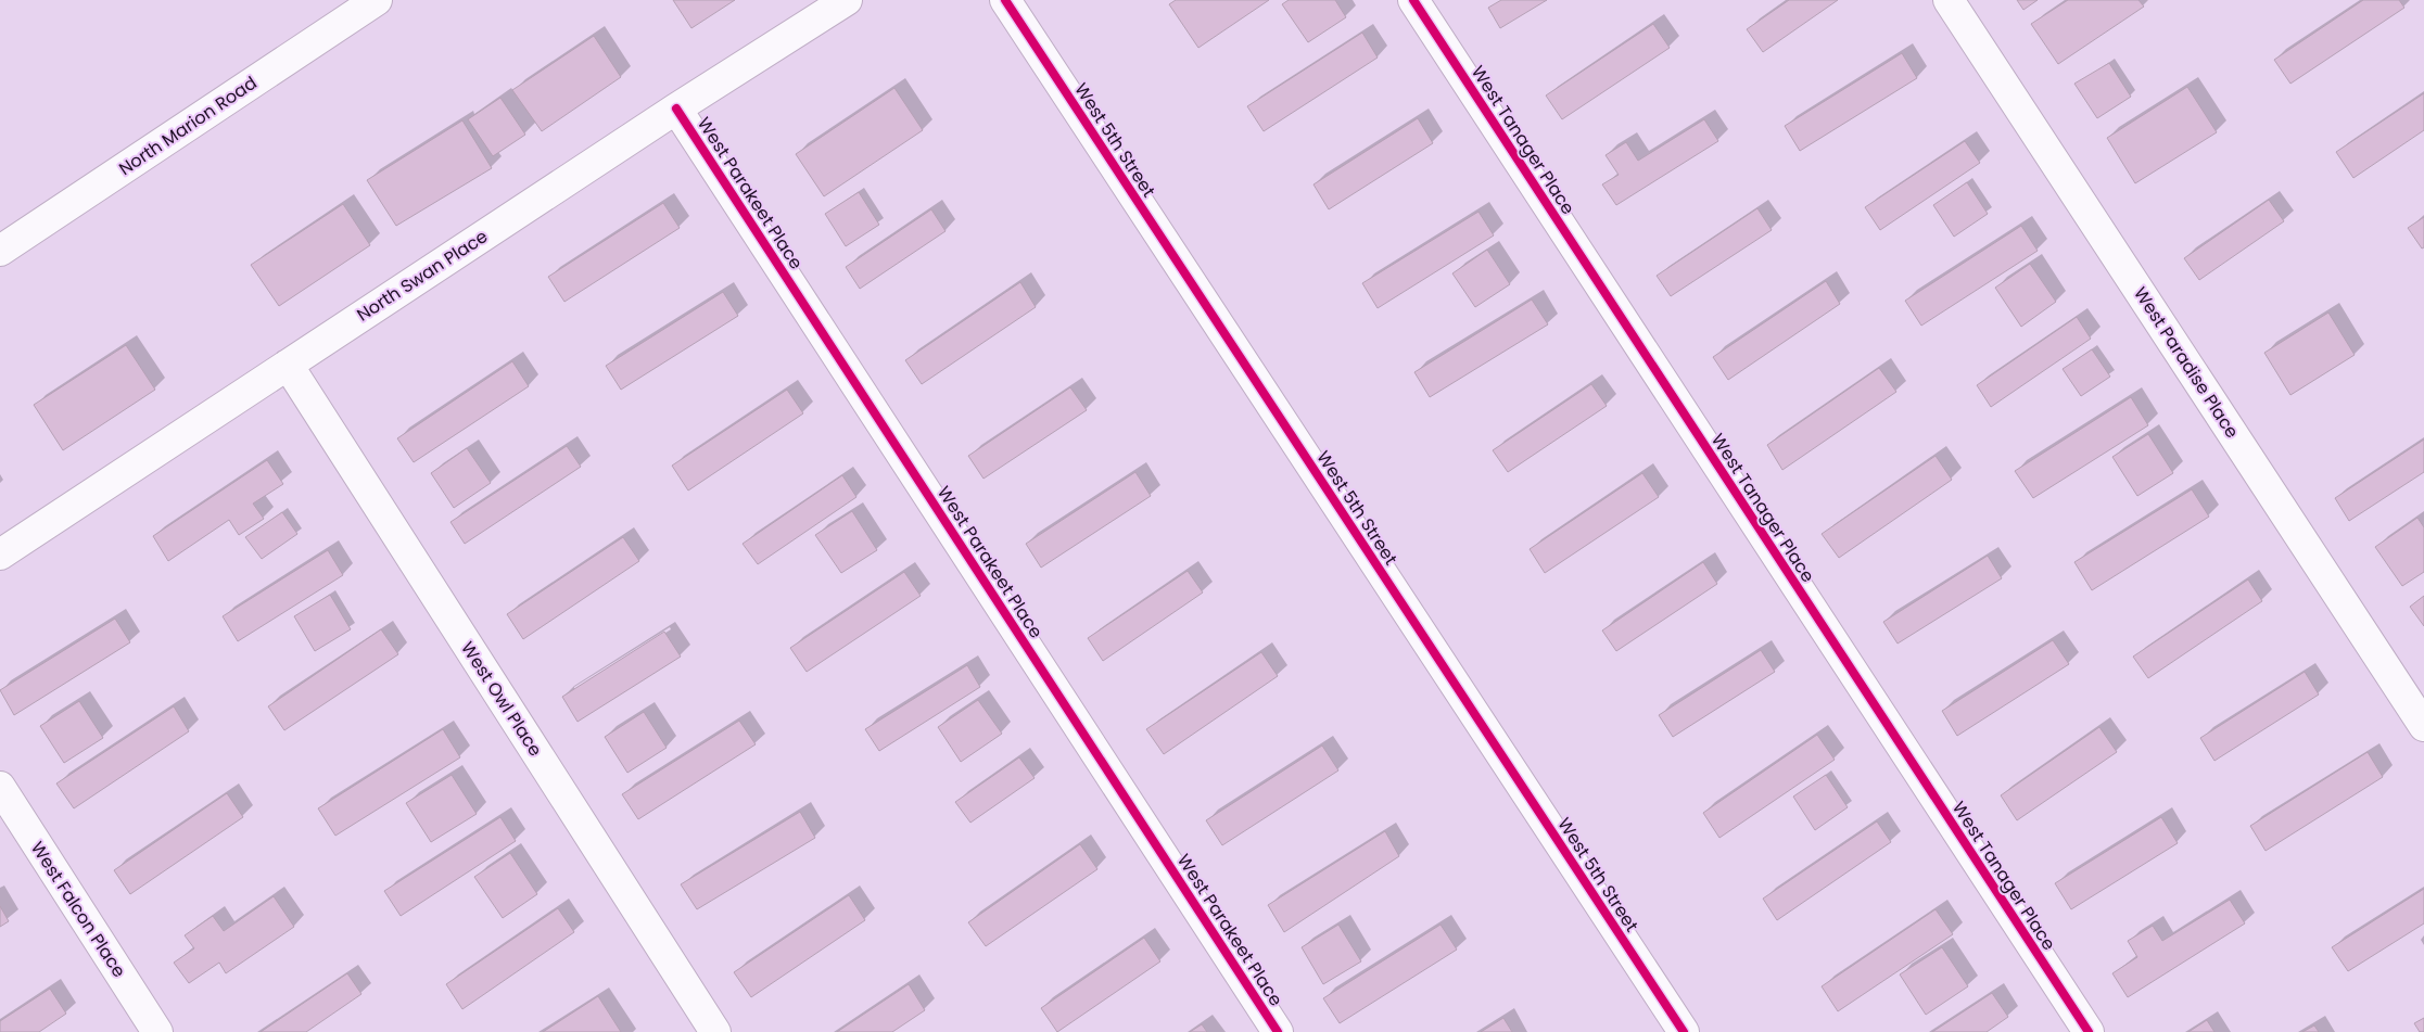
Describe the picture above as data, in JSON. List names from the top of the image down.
{
  "streets": {
    "street": [
      "North Marion Road",
      "West 5th Street",
      "West Tanager Place",
      "West Parakeet Place",
      "North Swan Place",
      "West Paradise Place",
      "West Owl Place",
      "West Falcon Place"
    ]
  },
  "crossings": [
    ["West Parakeet Place", "North Swan Place"],
    ["North Swan Place", "West Owl Place"]
  ]
}
